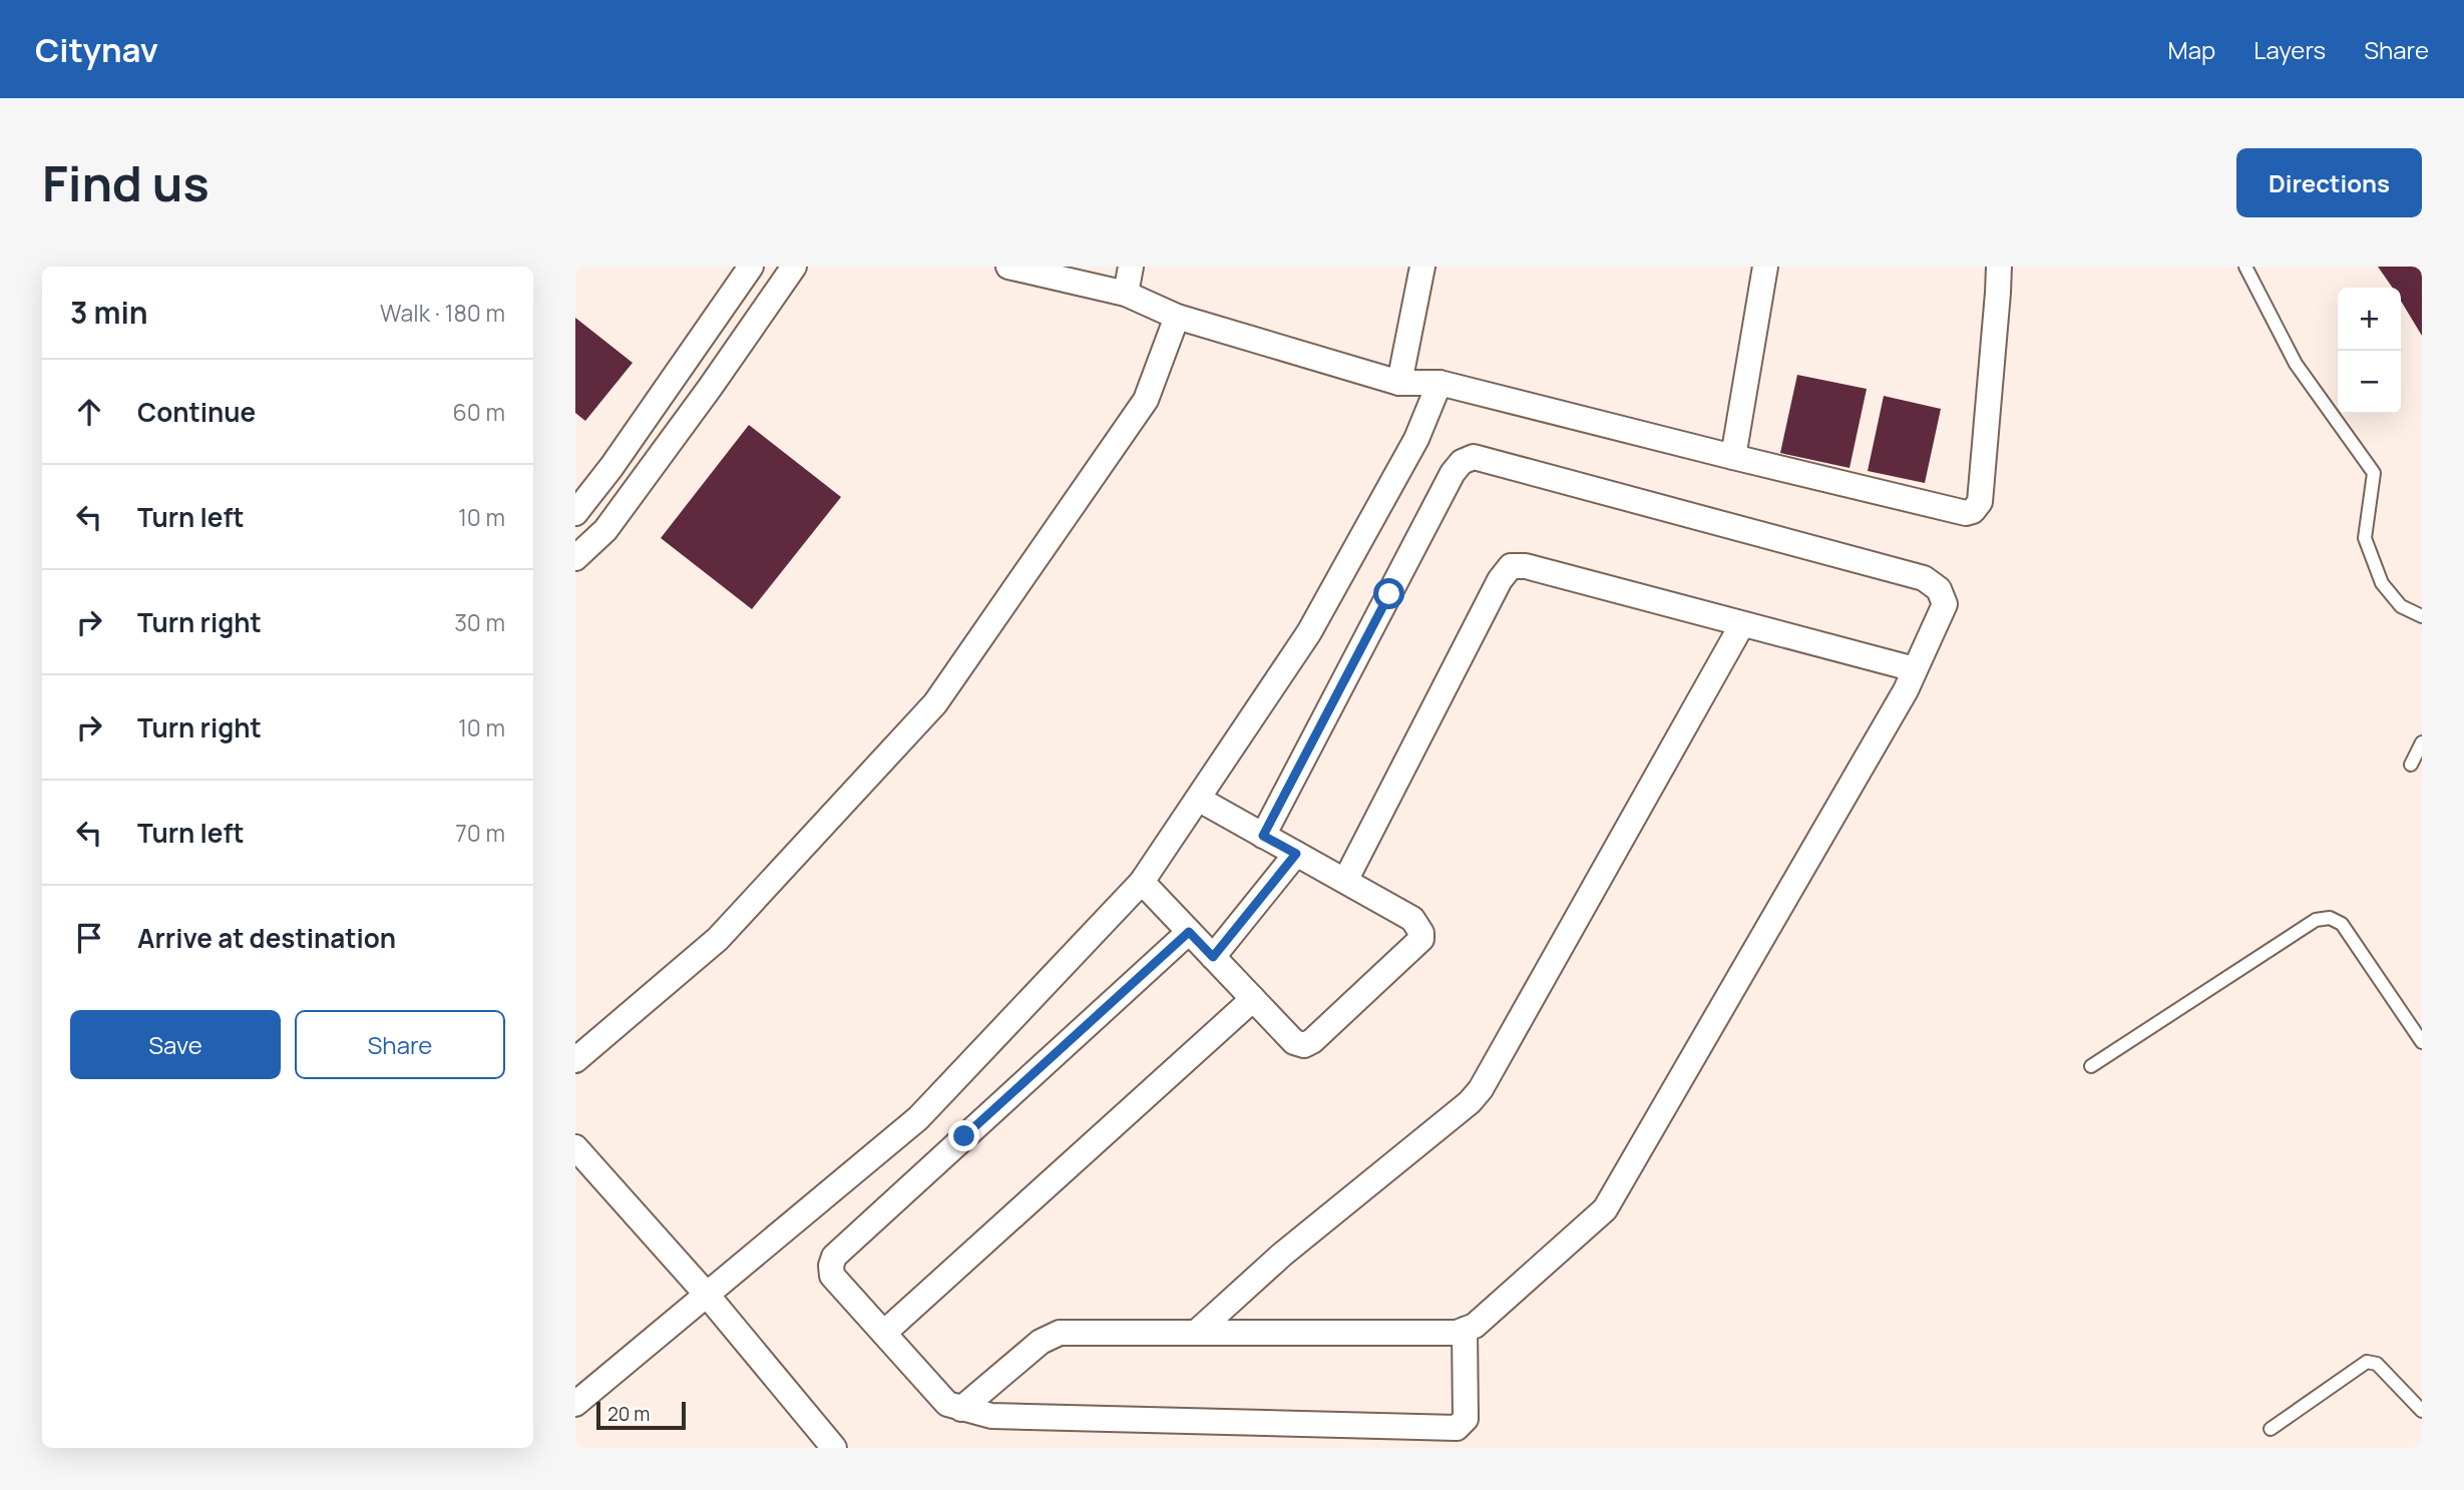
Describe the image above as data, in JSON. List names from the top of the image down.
{
  "scale_bar": "20 m",
  "page": {
    "header": "Citynav",
    "nav": ["Map", "Layers", "Share"],
    "buttons": [
      "Directions",
      ["Save", "Share"]
    ],
    "title": "Find us",
    "heading": ["3 min", "Walk · 180 m"],
    "map_buttons": ["+", "−"],
    "list": [
      ["Continue", "60 m"],
      ["Turn left", "10 m"],
      ["Turn right", "30 m"],
      ["Turn right", "10 m"],
      ["Turn left", "70 m"],
      "Arrive at destination"
    ],
    "scale": "20 m"
  }
}
